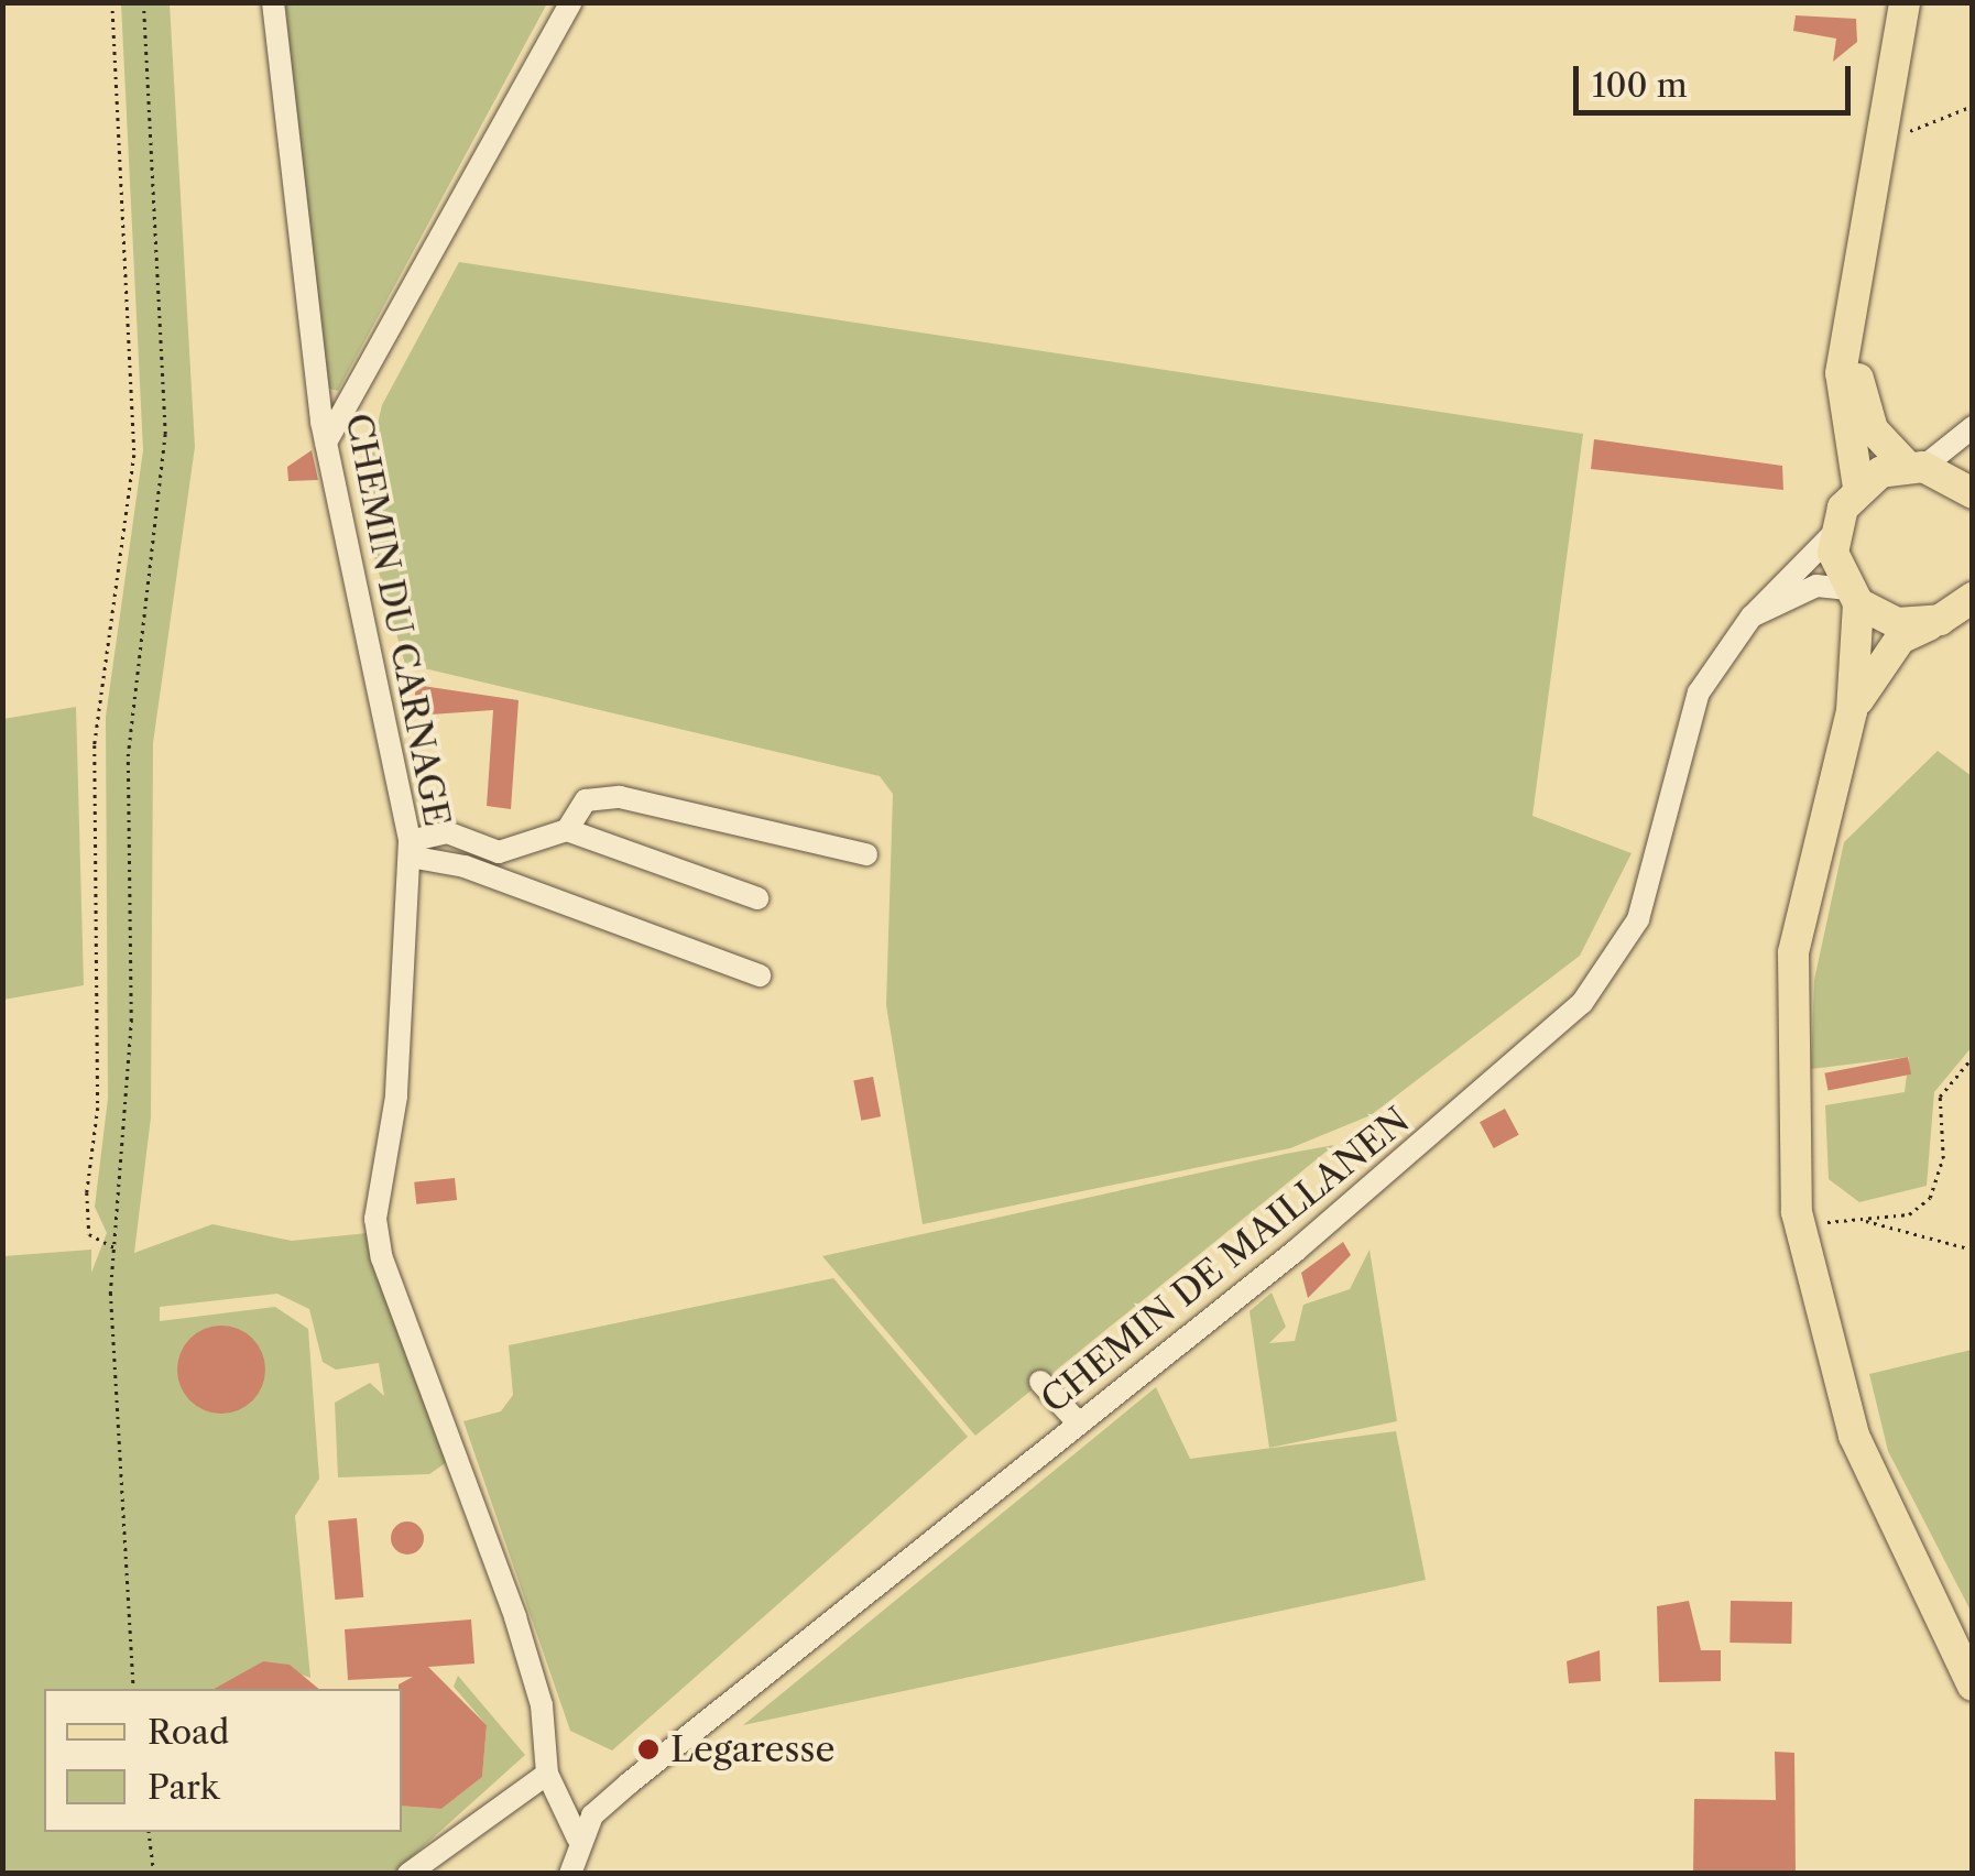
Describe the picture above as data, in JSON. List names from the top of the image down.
{
  "streets": {
    "street": ["CHEMIN DU CARNAGE", "CHEMIN DE MAILLANEN"]
  },
  "crossings": [
    ["CHEMIN DU CARNAGE", "CHEMIN DE MAILLANEN"]
  ],
  "places": ["Legaresse"],
  "legend": ["Road", "Park"],
  "scale_bar": "100 m"
}
